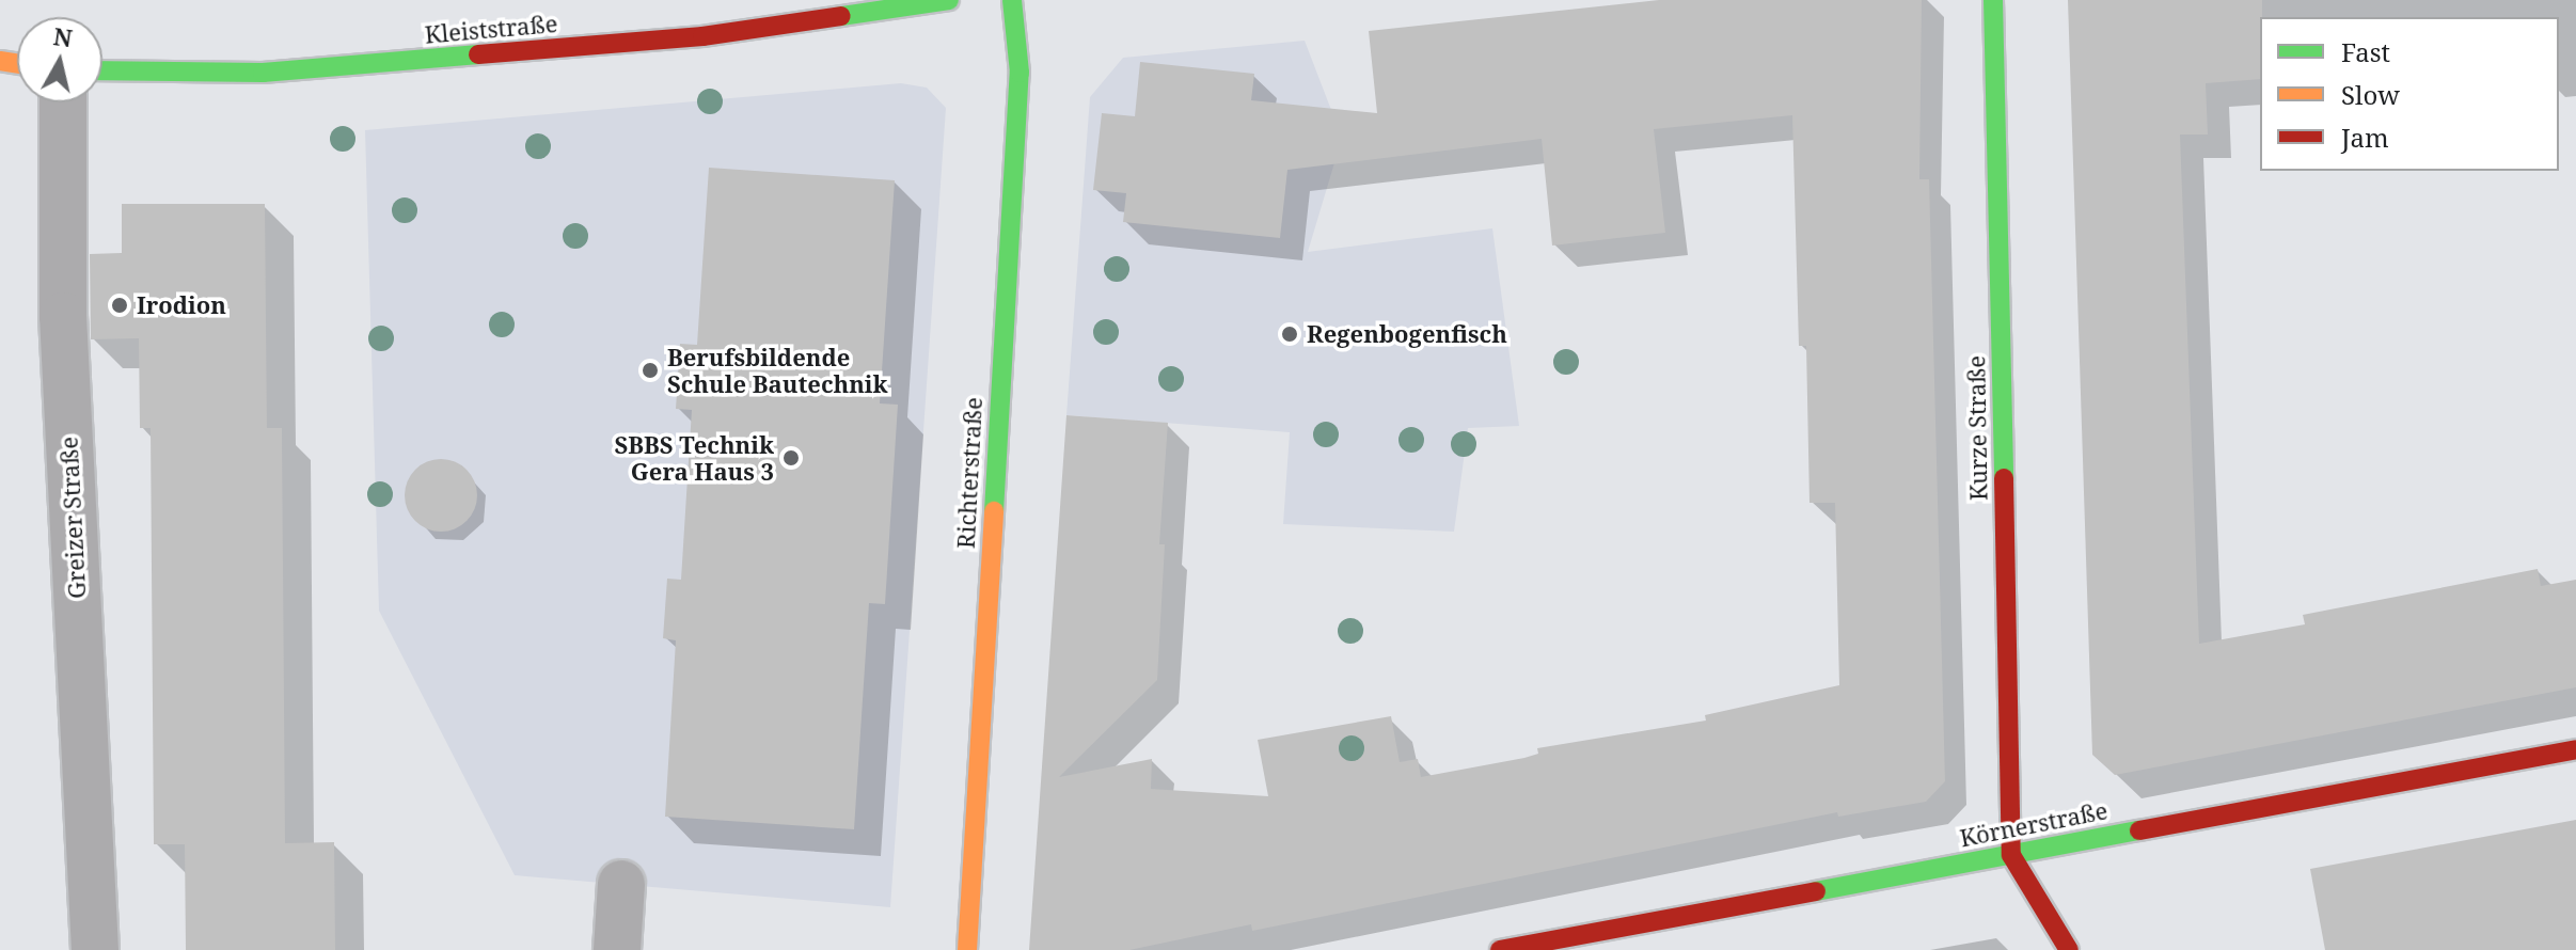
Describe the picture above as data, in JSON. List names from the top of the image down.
{
  "streets": {
    "street": [
      "Kleiststraße",
      "Kurze Straße",
      "Richterstraße",
      "Greizer Straße",
      "Körnerstraße"
    ]
  },
  "crossings": [
    ["Kurze Straße", "Körnerstraße"]
  ],
  "places": [
    "Irodion",
    "Regenbogenfisch",
    "Berufsbildende Schule Bautechnik",
    "SBBS Technik Gera Haus 3"
  ],
  "legend": ["Fast", "Slow", "Jam"],
  "north": "top"
}
